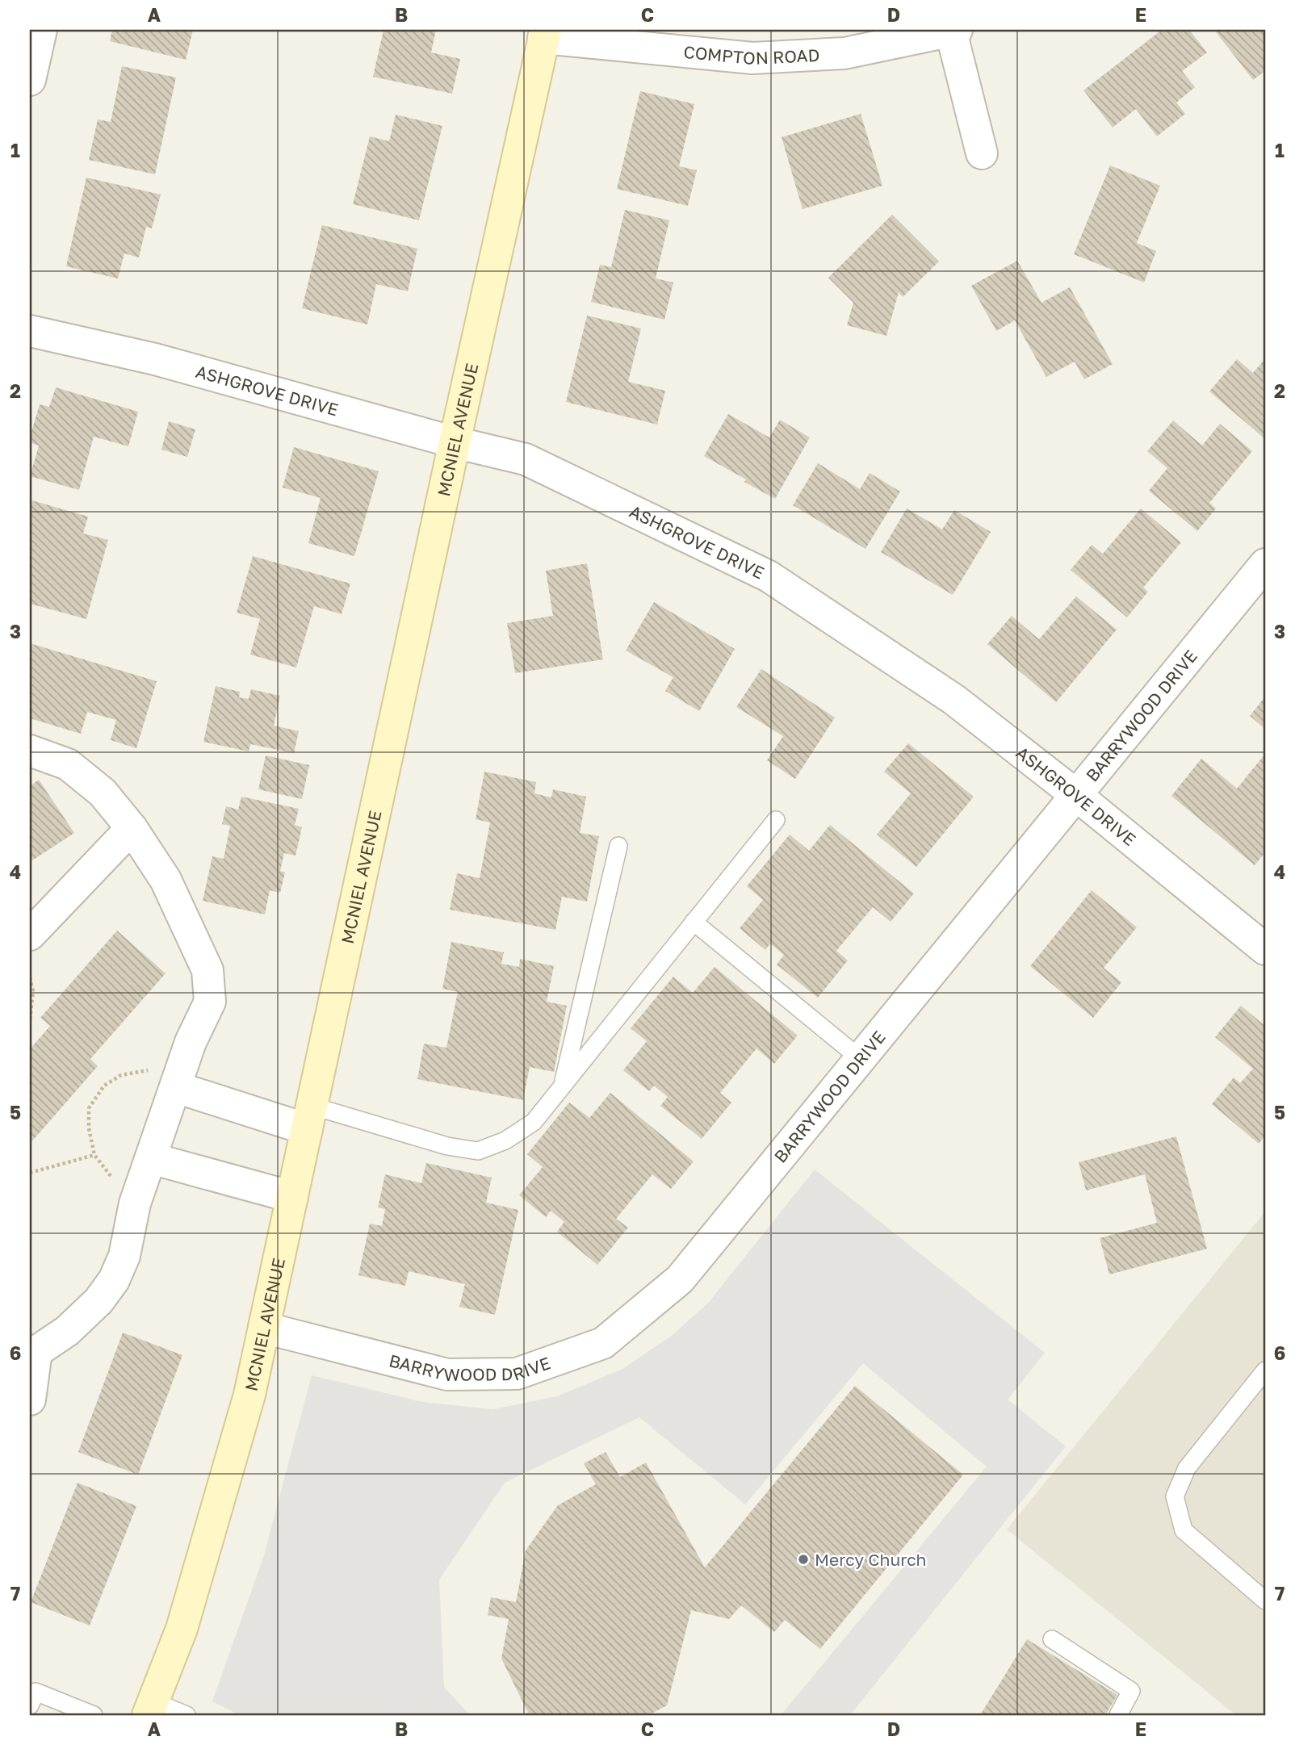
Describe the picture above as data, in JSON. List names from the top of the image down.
{
  "streets": {
    "street": [
      "COMPTON ROAD",
      "ASHGROVE DRIVE",
      "MCNIEL AVENUE",
      "BARRYWOOD DRIVE"
    ]
  },
  "crossings": [
    ["COMPTON ROAD", "MCNIEL AVENUE"],
    ["ASHGROVE DRIVE", "MCNIEL AVENUE"],
    ["ASHGROVE DRIVE", "BARRYWOOD DRIVE"],
    ["MCNIEL AVENUE", "BARRYWOOD DRIVE"]
  ],
  "places": ["Mercy Church"],
  "grid": {
    "columns": [
      "A",
      "B",
      "C",
      "D",
      "E"
    ],
    "rows": [
      "1",
      "2",
      "3",
      "4",
      "5",
      "6",
      "7"
    ]
  }
}
